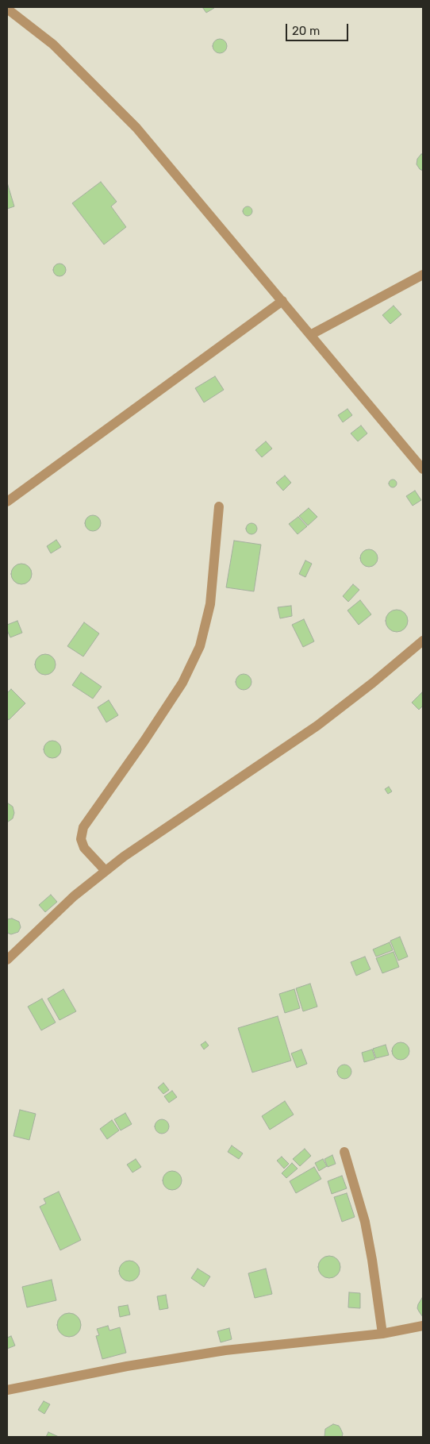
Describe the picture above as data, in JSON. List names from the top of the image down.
{
  "scale_bar": "20 m"
}
